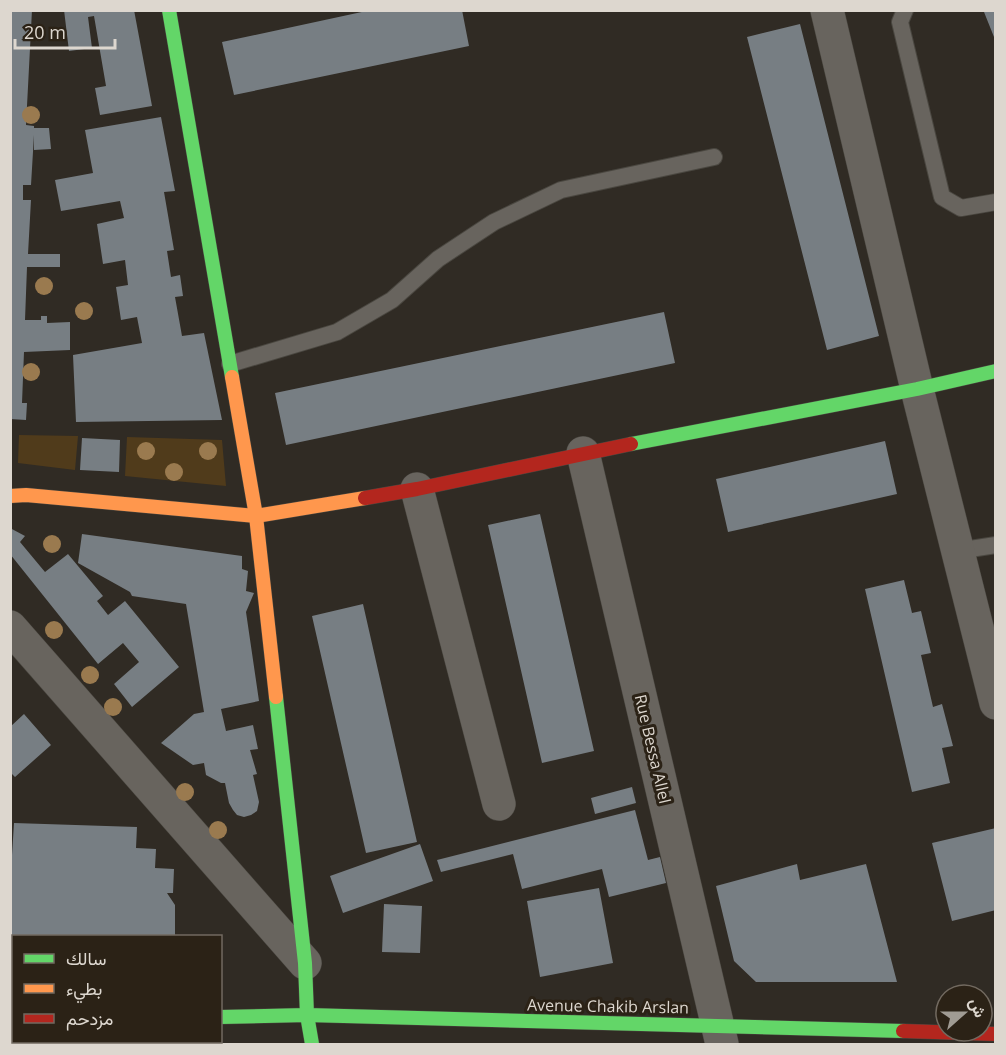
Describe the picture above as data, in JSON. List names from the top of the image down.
{
  "streets": {
    "street": ["Rue Bessa Allel", "Avenue Chakib Arslan"]
  },
  "crossings": [
    ["Rue Bessa Allel", "Avenue Chakib Arslan"]
  ],
  "legend": ["سالك", "بطيء", "مزدحم"],
  "scale_bar": "20 m",
  "north": "right"
}
